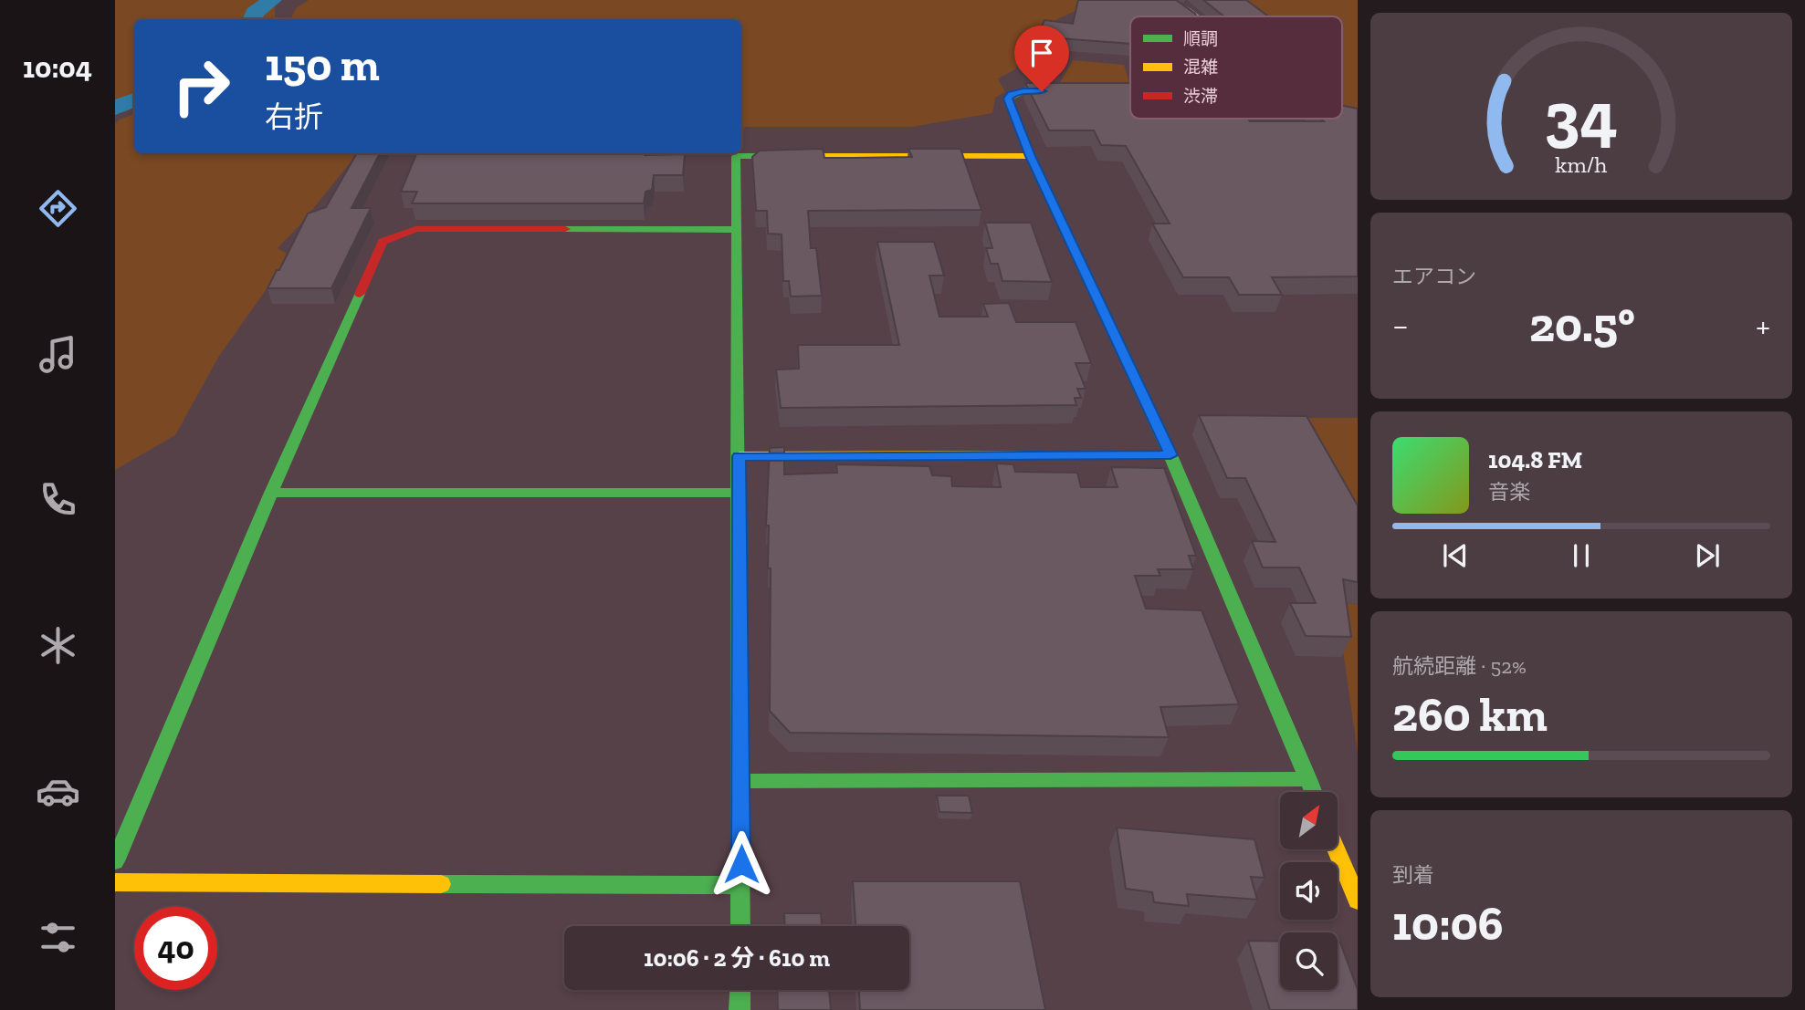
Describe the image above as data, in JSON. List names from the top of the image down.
{
  "legend": ["順調", "混雑", "渋滞"],
  "north": "top right",
  "page": {
    "tabs": "10:04",
    "turn": ["150 m", "右折"],
    "tile": [
      "エアコン",
      ["航続距離 · 52%", "260 km"],
      ["到着", "10:06"]
    ],
    "heat": ["−", "20.5°", "+"],
    "song": ["104.8 FM", "音楽"],
    "limit": "40",
    "trip": "10:06 · 2 分 · 610 m",
    "gauge": ["34", "km/h"]
  }
}
